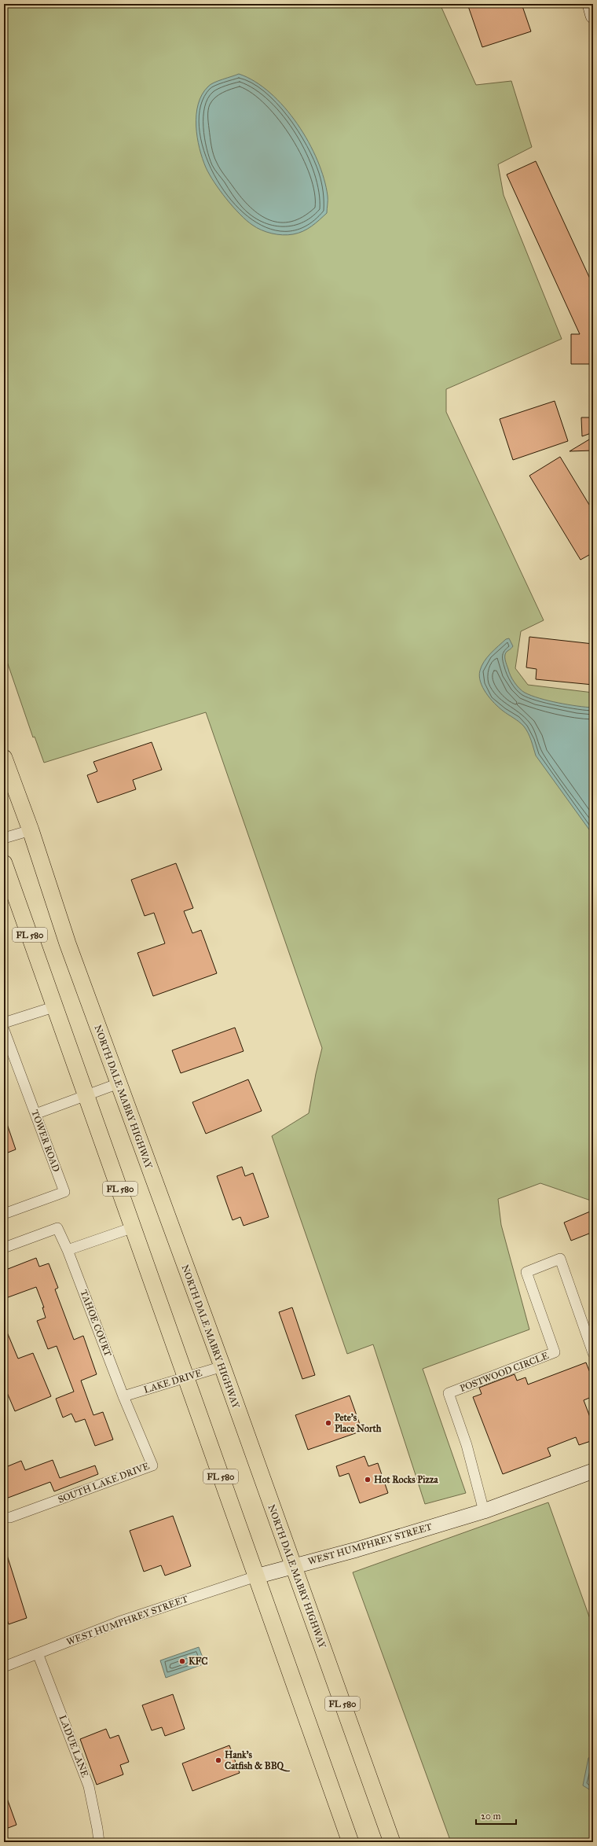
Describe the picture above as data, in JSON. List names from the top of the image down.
{
  "streets": {
    "main road": ["FL 580", "NORTH DALE MABRY HIGHWAY"],
    "street": [
      "TOWER ROAD",
      "TAHOE COURT",
      "POSTWOOD CIRCLE",
      "LAKE DRIVE",
      "SOUTH LAKE DRIVE",
      "WEST HUMPHREY STREET",
      "LADUE LANE"
    ]
  },
  "crossings": [
    ["FL 580", "NORTH DALE MABRY HIGHWAY"],
    ["FL 580", "LAKE DRIVE"],
    ["FL 580", "WEST HUMPHREY STREET"],
    ["NORTH DALE MABRY HIGHWAY", "LAKE DRIVE"],
    ["NORTH DALE MABRY HIGHWAY", "WEST HUMPHREY STREET"],
    ["TAHOE COURT", "LAKE DRIVE"],
    ["TAHOE COURT", "SOUTH LAKE DRIVE"],
    ["POSTWOOD CIRCLE", "WEST HUMPHREY STREET"],
    ["LAKE DRIVE", "SOUTH LAKE DRIVE"],
    ["WEST HUMPHREY STREET", "LADUE LANE"]
  ],
  "places": [
    "Pete's Place North",
    "Hot Rocks Pizza",
    "KFC",
    "Hank's Catfish & BBQ"
  ],
  "scale_bar": "20 m"
}
